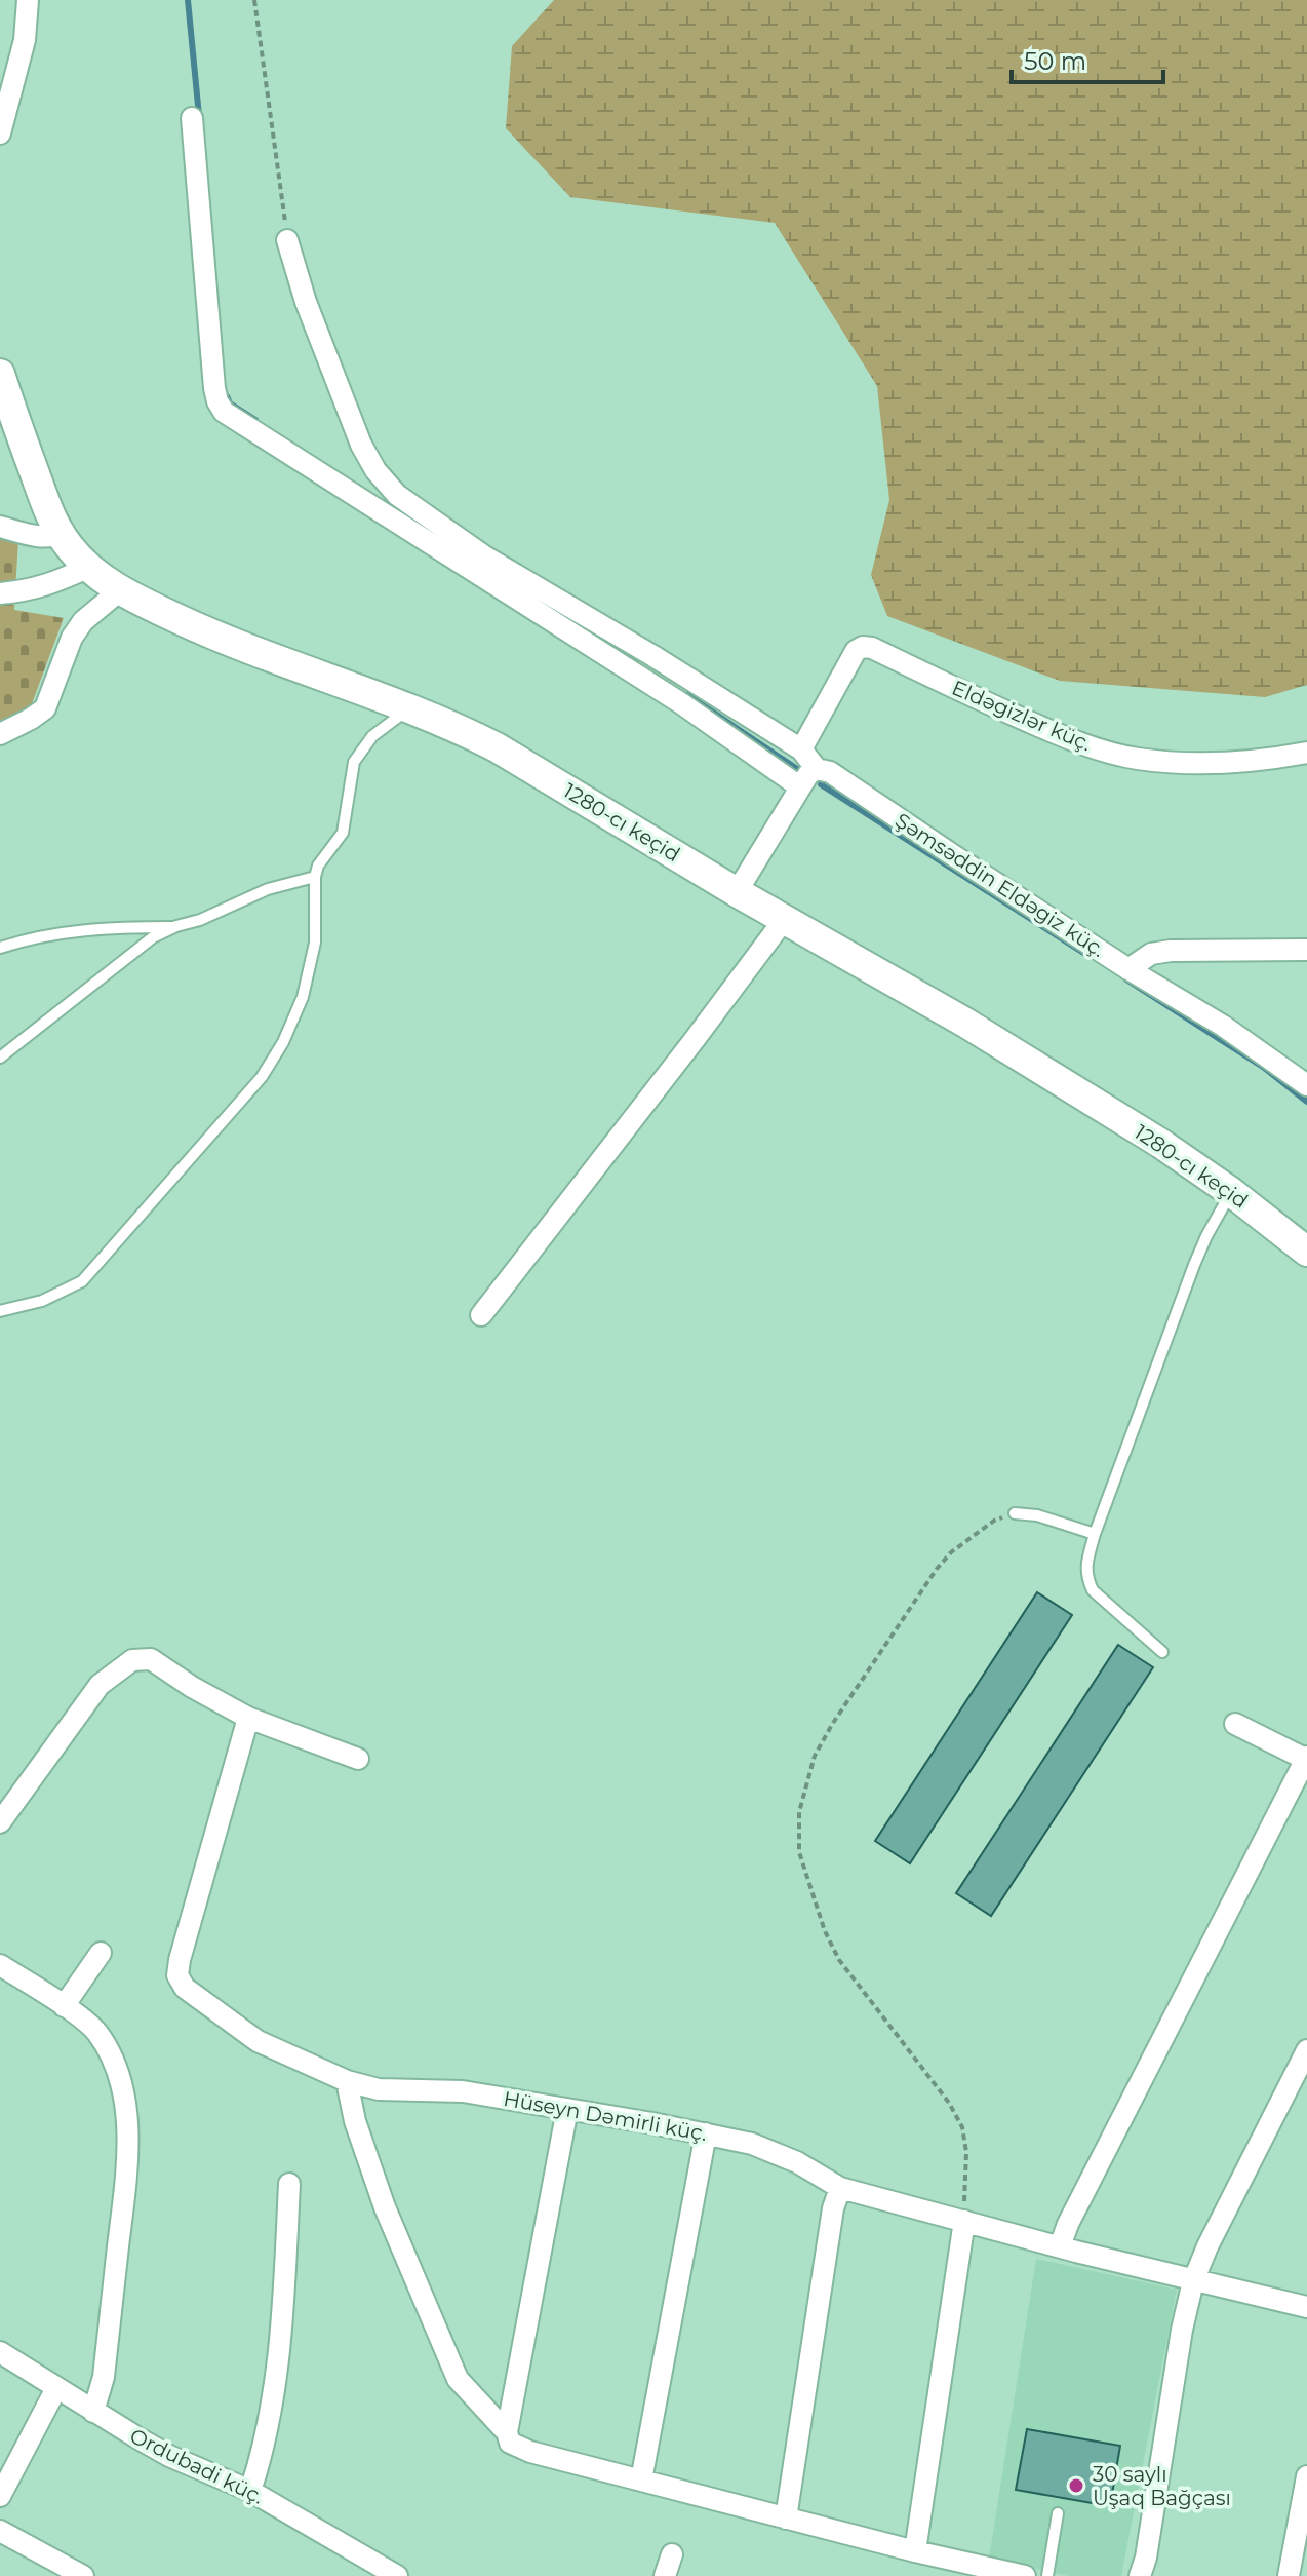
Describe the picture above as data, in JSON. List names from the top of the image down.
{
  "streets": {
    "street": [
      "Eldəgizlər küç.",
      "1280-cı keçid",
      "Şəmsəddin Eldəgiz küç.",
      "Hüseyn Dəmirli küç.",
      "Ordubadi küç."
    ]
  },
  "places": ["30 saylı Uşaq Bağçası"],
  "scale_bar": "50 m"
}
